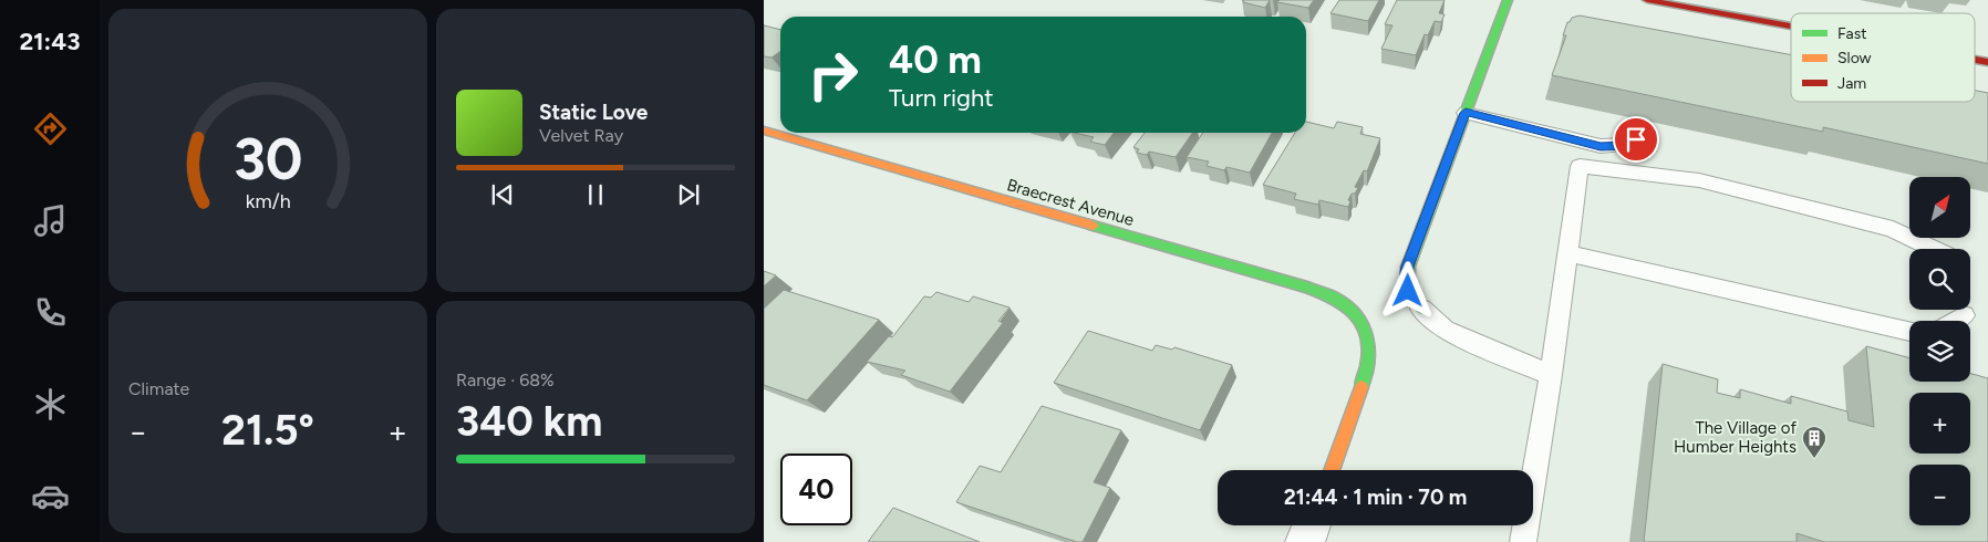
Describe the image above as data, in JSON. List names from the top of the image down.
{
  "streets": {
    "street": ["Braecrest Avenue"]
  },
  "places": {
    "building": ["The Village of Humber Heights"]
  },
  "legend": ["Fast", "Slow", "Jam"],
  "north": "top right",
  "page": {
    "tabs": "21:43",
    "turn": ["40 m", "Turn right"],
    "song": ["Static Love", "Velvet Ray"],
    "map_buttons": ["+", "−"],
    "tile": [
      "Climate",
      ["Range · 68%", "340 km"]
    ],
    "heat": ["−", "21.5°", "+"],
    "limit": "40",
    "trip": "21:44 · 1 min · 70 m",
    "gauge": ["30", "km/h"]
  }
}
